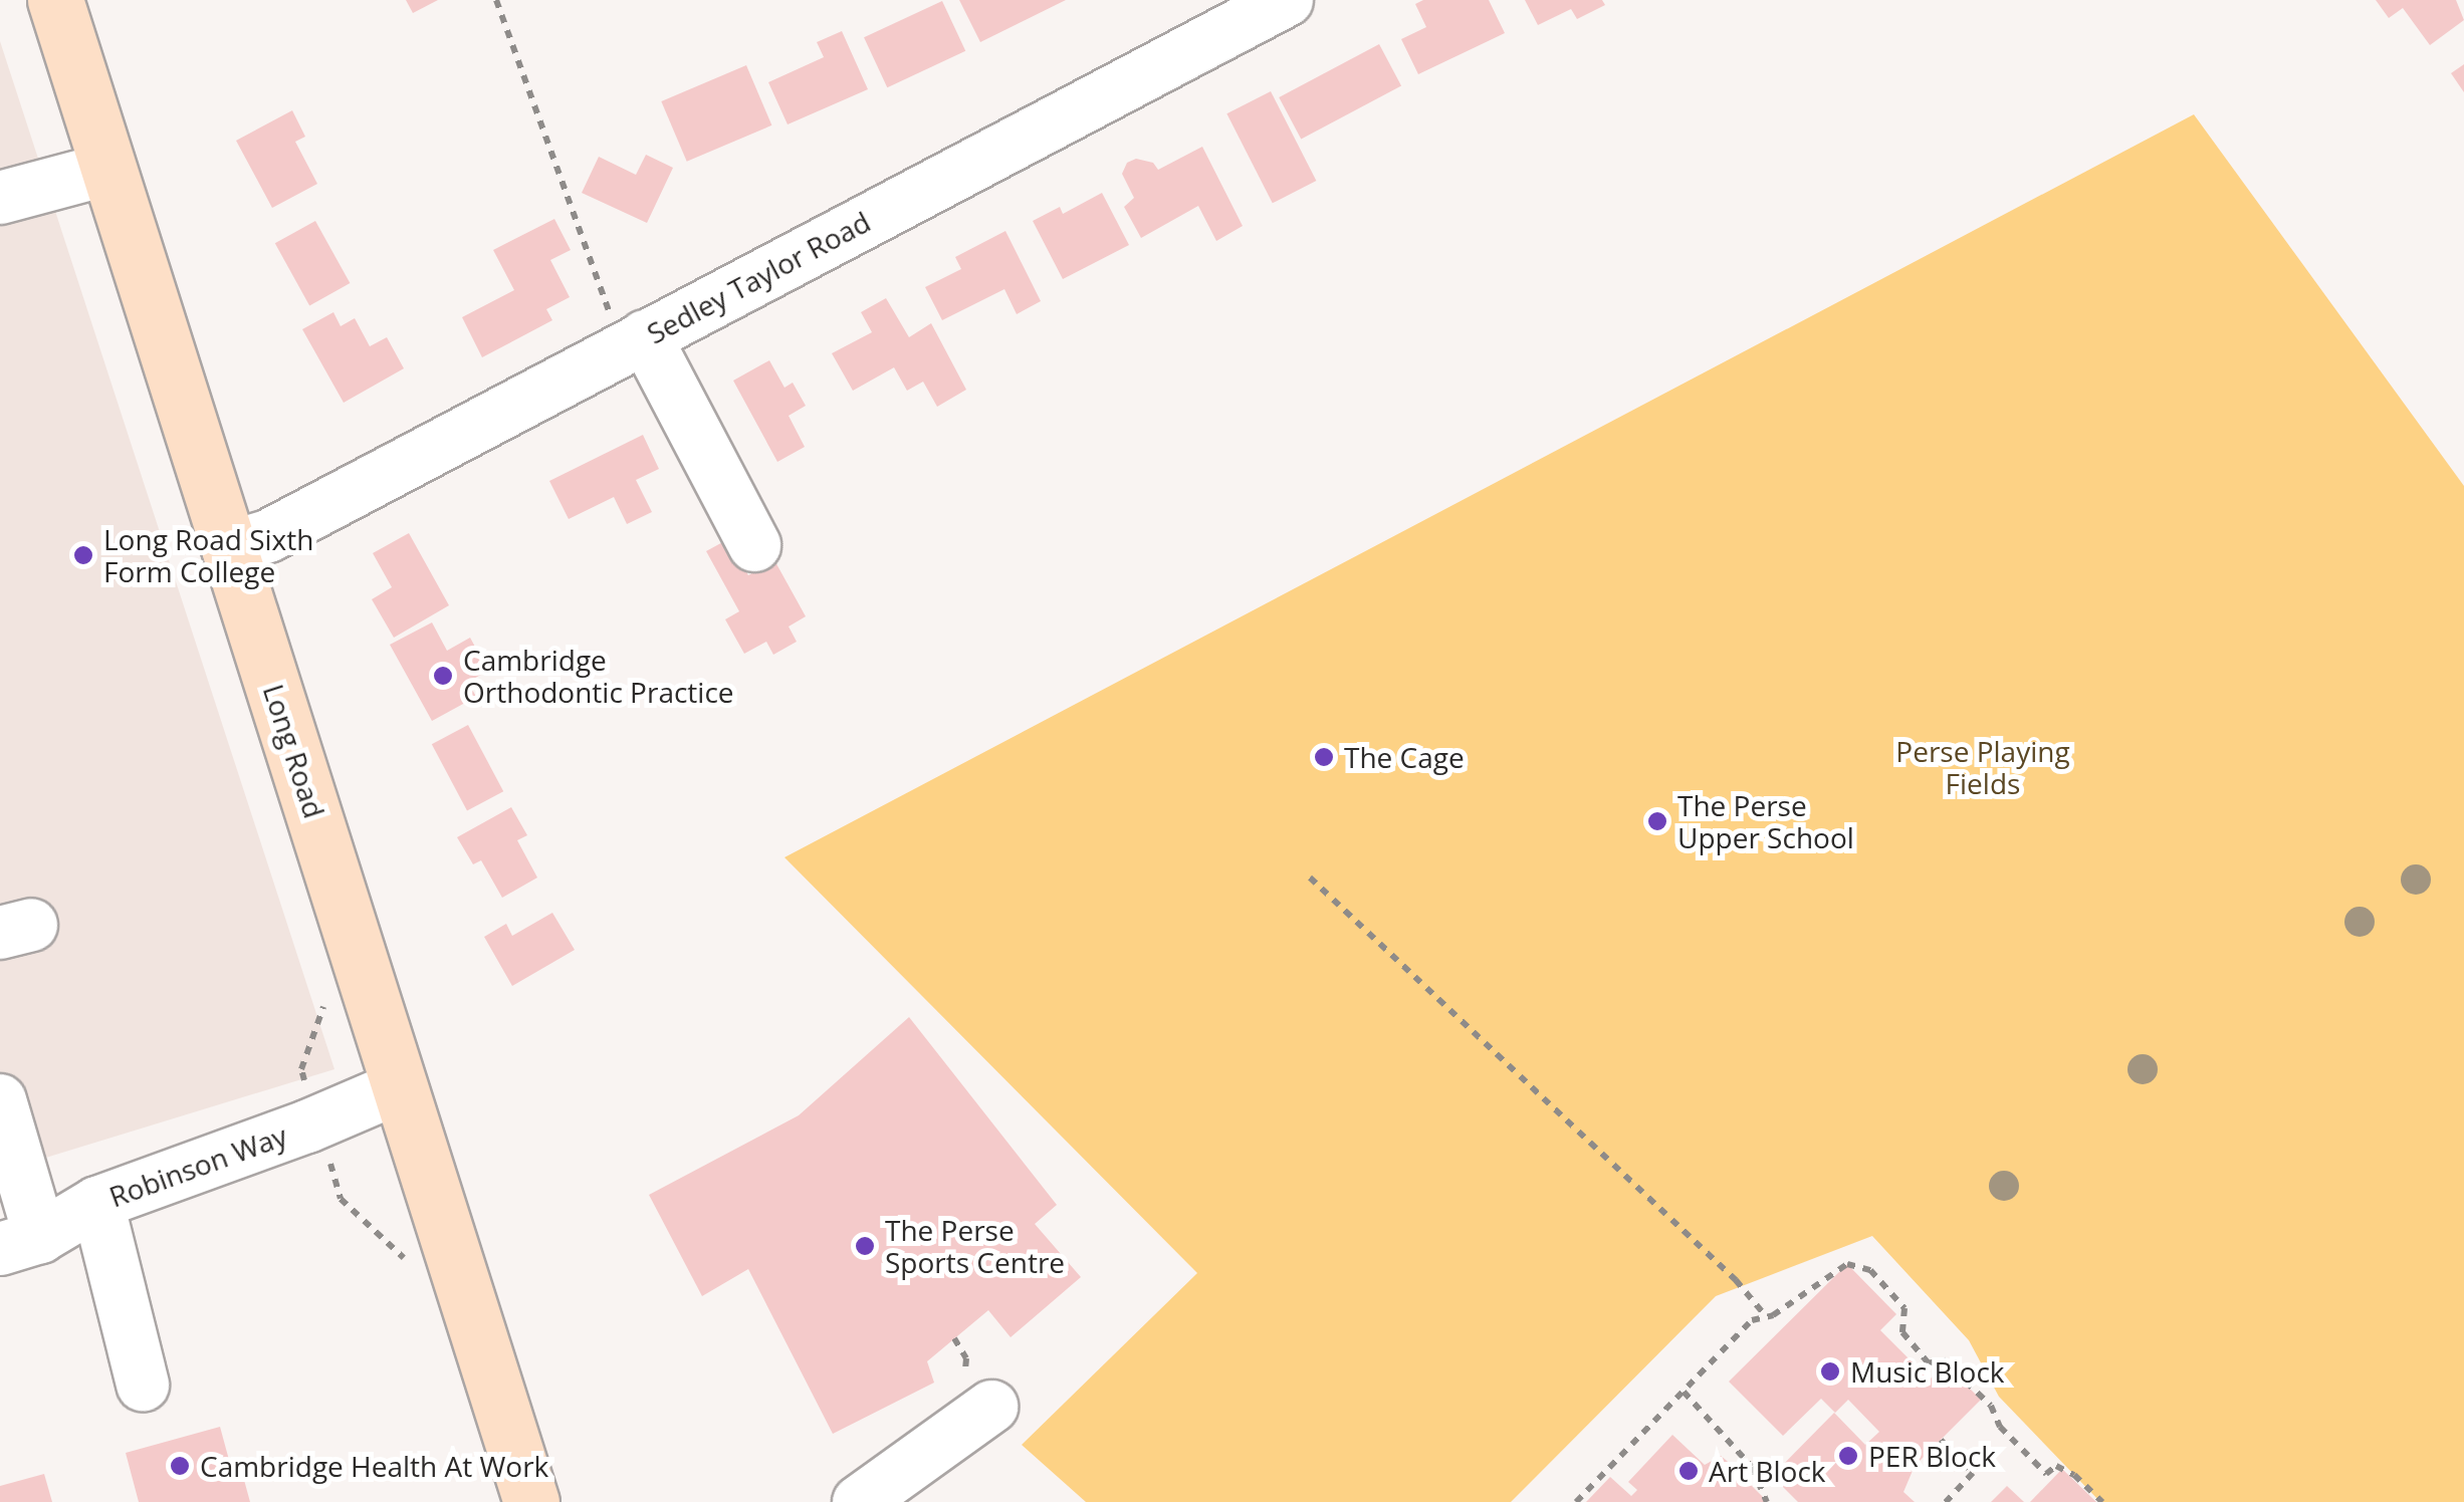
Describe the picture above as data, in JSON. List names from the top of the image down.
{
  "streets": {
    "main road": ["Long Road"],
    "street": ["Sedley Taylor Road", "Robinson Way"]
  },
  "crossings": [
    ["Sedley Taylor Road", "Long Road"],
    ["Long Road", "Robinson Way"]
  ],
  "parks": ["Perse Playing Fields"],
  "places": [
    "Long Road Sixth Form College",
    "Cambridge Orthodontic Practice",
    "The Cage",
    "The Perse Upper School",
    "The Perse Sports Centre",
    "Music Block",
    "PER Block",
    "Cambridge Health At Work",
    "Art Block"
  ]
}
